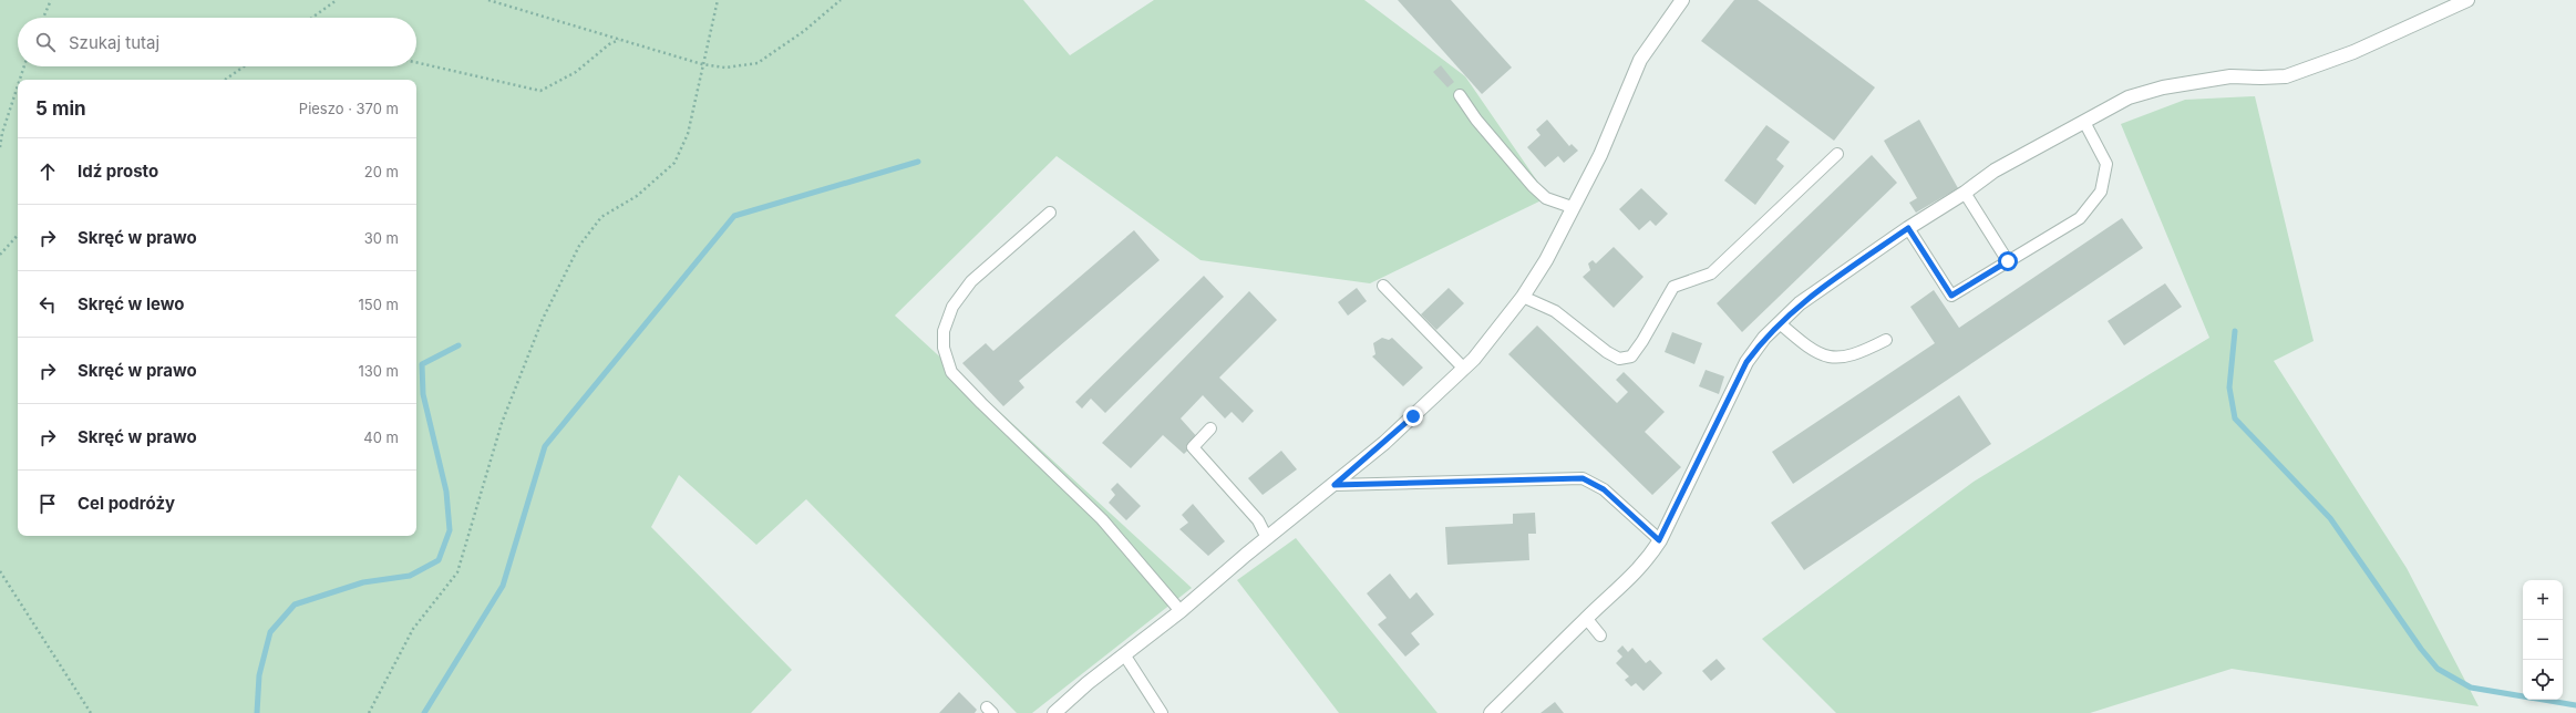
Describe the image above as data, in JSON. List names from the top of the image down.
{
  "page": {
    "search": "Szukaj tutaj",
    "heading": ["5 min", "Pieszo · 370 m"],
    "list": [
      ["Idź prosto", "20 m"],
      ["Skręć w prawo", "30 m"],
      ["Skręć w lewo", "150 m"],
      ["Skręć w prawo", "130 m"],
      ["Skręć w prawo", "40 m"],
      "Cel podróży"
    ],
    "map_buttons": ["+", "−"]
  }
}
